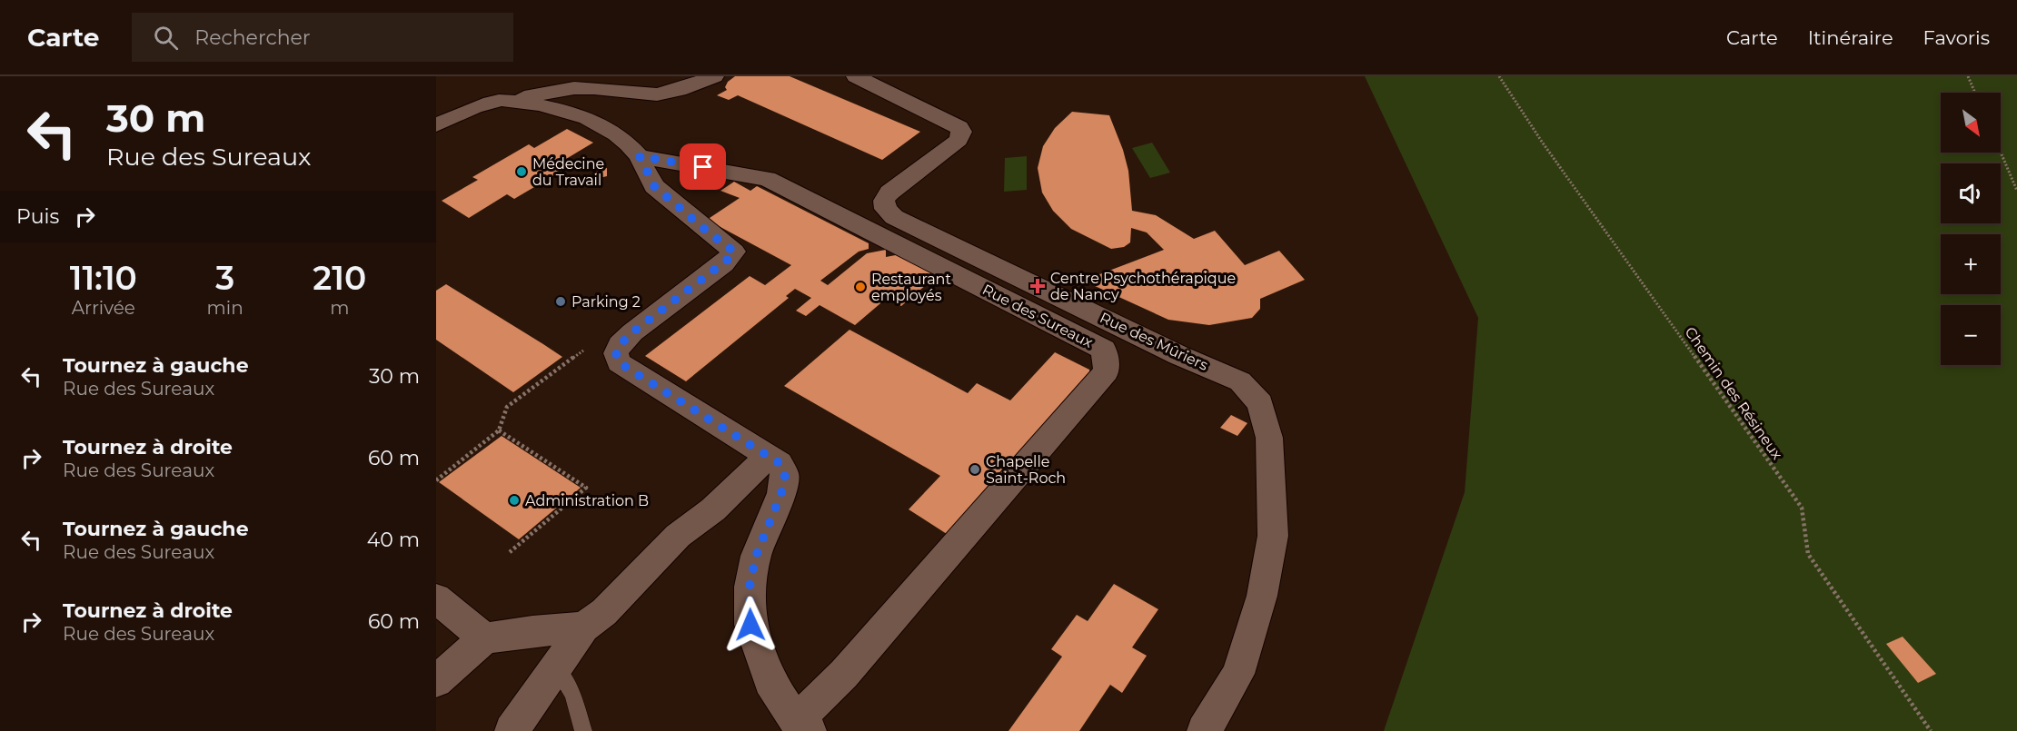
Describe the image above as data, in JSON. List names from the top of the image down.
{
  "streets": {
    "street": ["Rue des Sureaux", "Rue des Mûriers"],
    "path": ["Chemin des Résineux"]
  },
  "places": {
    "other": [
      "Médecine du Travail",
      "Restaurant employés",
      "Parking 2",
      "Chapelle Saint-Roch",
      "Administration B"
    ],
    "health": ["Centre Psychothérapique de Nancy"]
  },
  "north": "bottom right",
  "page": {
    "header": "Carte",
    "search": "Rechercher",
    "nav": ["Carte", "Itinéraire", "Favoris"],
    "turn": ["30 m", "Rue des Sureaux"],
    "map_buttons": ["+", "−"],
    "then": "Puis",
    "eta": [
      "11:10",
      "Arrivée",
      "3",
      "min",
      "210",
      "m"
    ],
    "list": [
      {
        "name": "Tournez à gauche",
        "note": "Rue des Sureaux",
        "value": "30 m"
      },
      {
        "name": "Tournez à droite",
        "note": "Rue des Sureaux",
        "value": "60 m"
      },
      {
        "name": "Tournez à gauche",
        "note": "Rue des Sureaux",
        "value": "40 m"
      },
      {
        "name": "Tournez à droite",
        "note": "Rue des Sureaux",
        "value": "60 m"
      }
    ]
  }
}
